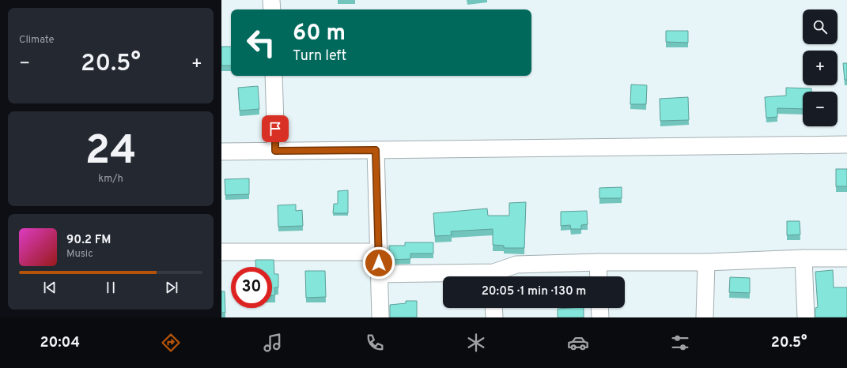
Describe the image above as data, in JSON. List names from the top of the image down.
{
  "page": {
    "tile": [
      "Climate",
      ["24", "km/h"]
    ],
    "map_buttons": ["+", "−"],
    "turn": ["60 m", "Turn left"],
    "heat": ["−", "20.5°", "+"],
    "song": ["90.2 FM", "Music"],
    "limit": "30",
    "trip": "20:05 · 1 min · 130 m",
    "tabs": ["20:04", "20.5°"]
  }
}
